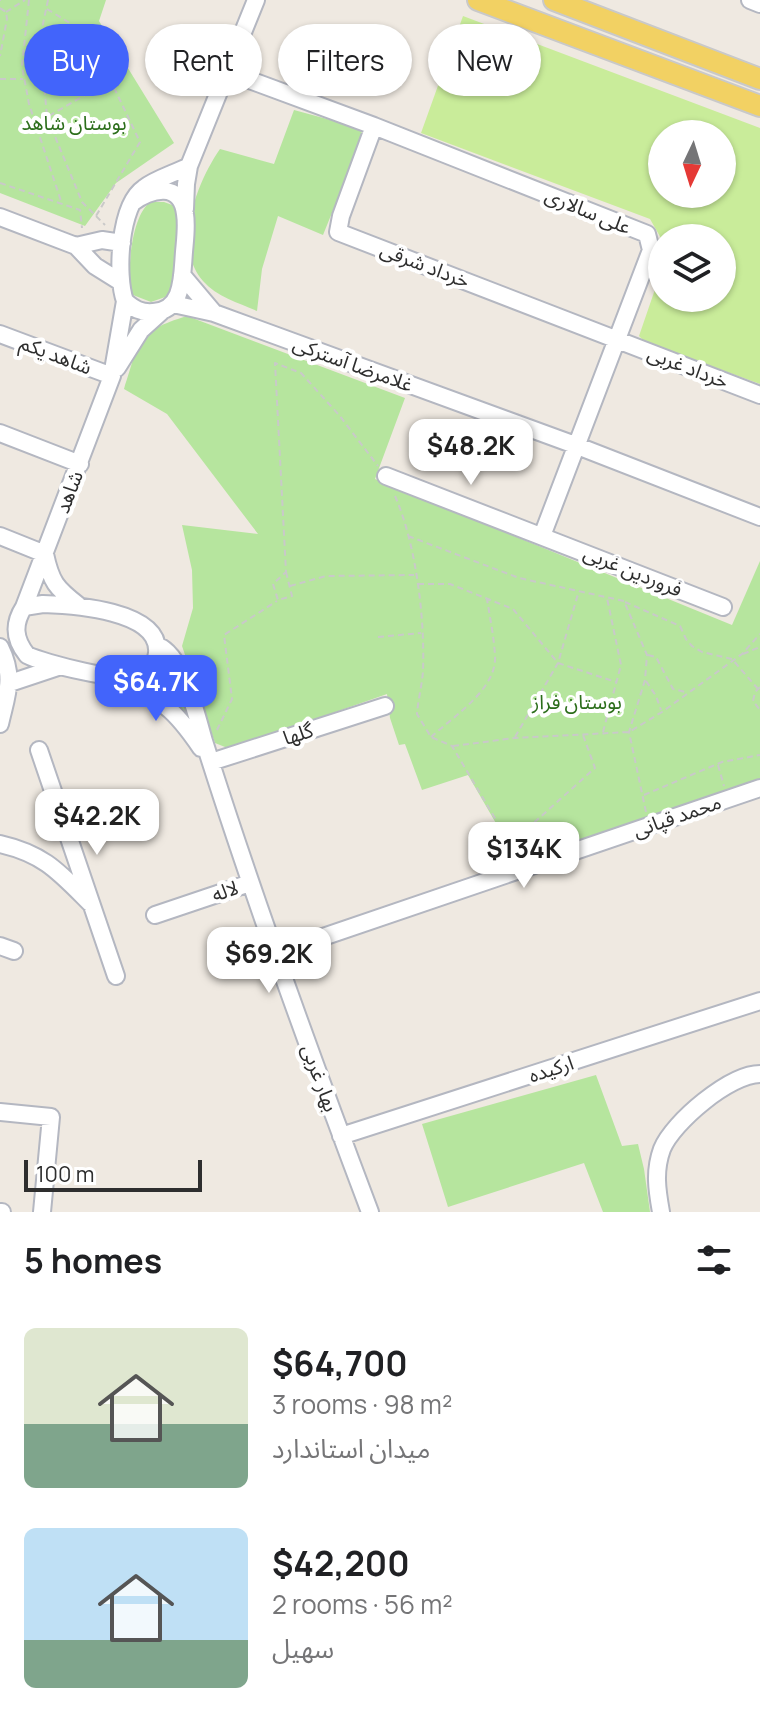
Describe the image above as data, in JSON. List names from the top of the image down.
{
  "streets": {
    "street": [
      "علی سالاری",
      "خرداد شرقی",
      "شاهد یکم",
      "غلامرضا آسترکی",
      "خرداد غربی",
      "شاهد",
      "فروردین غربی",
      "گلها",
      "محمد قپانی",
      "لاله",
      "ارکیده",
      "بهار غربی"
    ]
  },
  "crossings": [
    ["علی سالاری", "خرداد شرقی"],
    ["علی سالاری", "غلامرضا آسترکی"],
    ["علی سالاری", "خرداد غربی"],
    ["علی سالاری", "فروردین غربی"],
    ["خرداد شرقی", "خرداد غربی"],
    ["شاهد یکم", "شاهد"],
    ["غلامرضا آسترکی", "شاهد"],
    ["شاهد", "بهار غربی"],
    ["گلها", "بهار غربی"],
    ["محمد قپانی", "بهار غربی"],
    ["لاله", "بهار غربی"],
    ["ارکیده", "بهار غربی"]
  ],
  "parks": ["بوستان شاهد", "بوستان فراز"],
  "scale_bar": "100 m",
  "north": "bottom",
  "page": {
    "chip": [
      "Buy",
      "Rent",
      "Filters",
      "New"
    ],
    "price": [
      "$48.2K",
      "$64.7K",
      "$42.2K",
      "$134K",
      "$69.2K"
    ],
    "scale": "100 m",
    "heading": "5 homes",
    "list": [
      {
        "name": "$64,700",
        "note": "3 rooms · 98 m² · میدان استاندارد"
      },
      {
        "name": "$42,200",
        "note": "2 rooms · 56 m² · سهیل"
      }
    ]
  }
}
